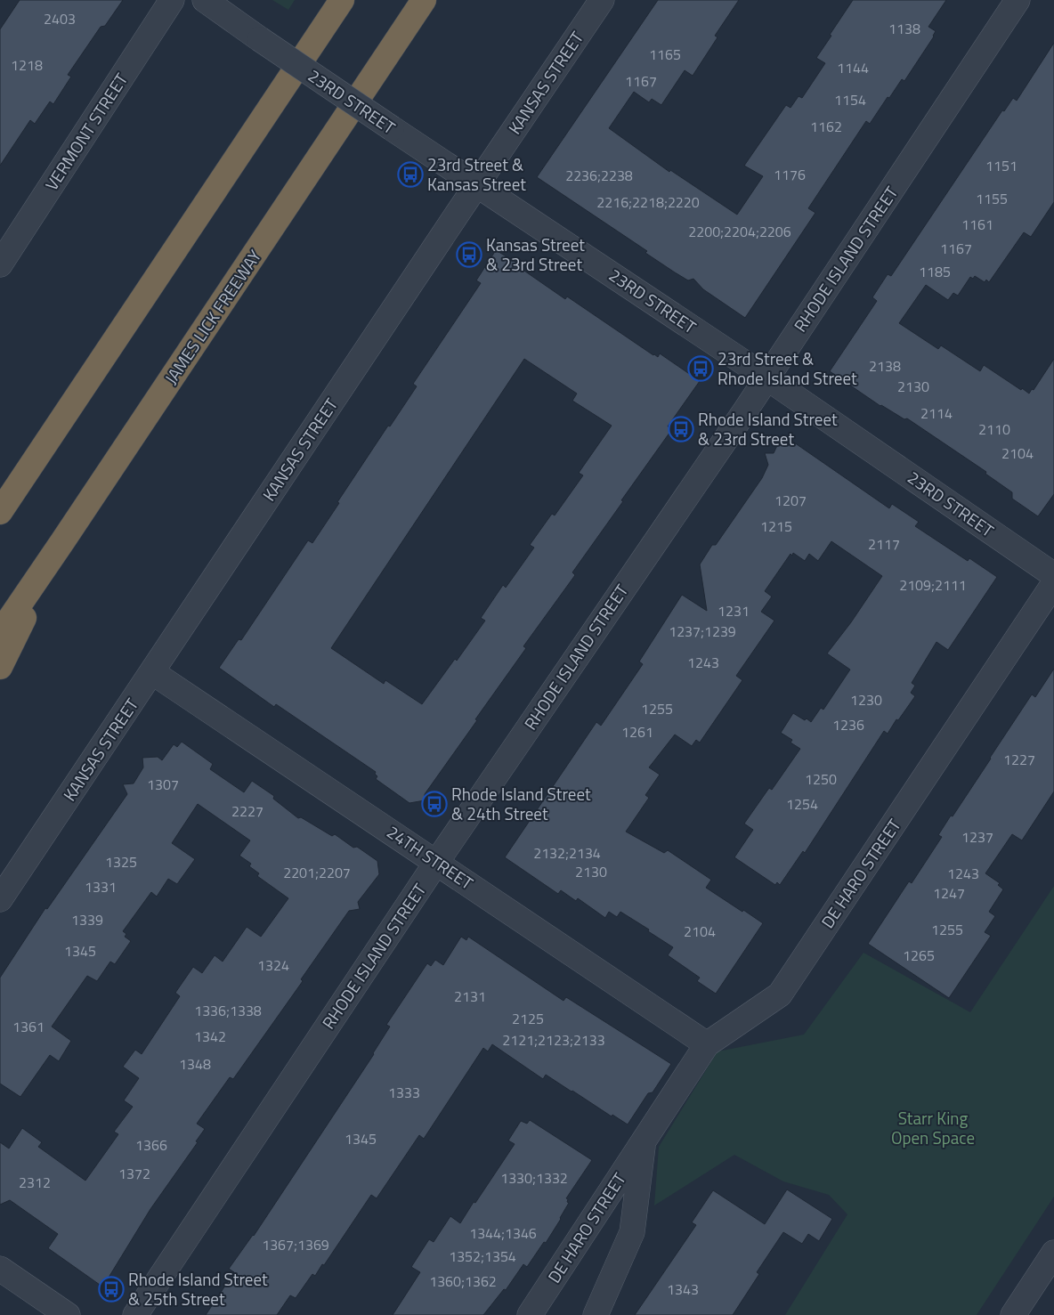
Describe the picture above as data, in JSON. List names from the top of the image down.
{
  "streets": {
    "highway": ["JAMES LICK FREEWAY"],
    "street": [
      "KANSAS STREET",
      "23RD STREET",
      "VERMONT STREET",
      "RHODE ISLAND STREET",
      "24TH STREET",
      "DE HARO STREET"
    ]
  },
  "crossings": [
    ["KANSAS STREET", "23RD STREET"],
    ["KANSAS STREET", "24TH STREET"],
    ["23RD STREET", "RHODE ISLAND STREET"],
    ["RHODE ISLAND STREET", "24TH STREET"],
    ["24TH STREET", "DE HARO STREET"]
  ],
  "parks": ["Starr King Open Space"],
  "places": {
    "bus stop": [
      "23rd Street & Kansas Street",
      "Kansas Street & 23rd Street",
      "23rd Street & Rhode Island Street",
      "Rhode Island Street & 23rd Street",
      "Rhode Island Street & 24th Street",
      "Rhode Island Street & 25th Street"
    ]
  },
  "house_numbers": [
    "2403",
    "1138",
    "1165",
    "1218",
    "1144",
    "1167",
    "1154",
    "1162",
    "1151",
    "1176",
    "2236;2238",
    "1155",
    "2216;2218;2220",
    "1161",
    "2200;2204;2206",
    "1167",
    "1185",
    "2138",
    "2130",
    "2114",
    "2110",
    "2104",
    "1207",
    "1215",
    "2117",
    "2109;2111",
    "1231",
    "1237;1239",
    "1243",
    "1230",
    "1255",
    "1236",
    "1261",
    "1227",
    "1250",
    "1307",
    "1254",
    "2227",
    "1237",
    "2132;2134",
    "1325",
    "2130",
    "2201;2207",
    "1243",
    "1331",
    "1247",
    "1339",
    "1255",
    "2104",
    "1345",
    "1265",
    "1324",
    "2131",
    "1336;1338",
    "2125",
    "1361",
    "1342",
    "2121;2123;2133",
    "1348",
    "1333",
    "1345",
    "1366",
    "1372",
    "1330;1332",
    "2312",
    "1344;1346",
    "1367;1369",
    "1352;1354",
    "1360;1362",
    "1343"
  ]
}
